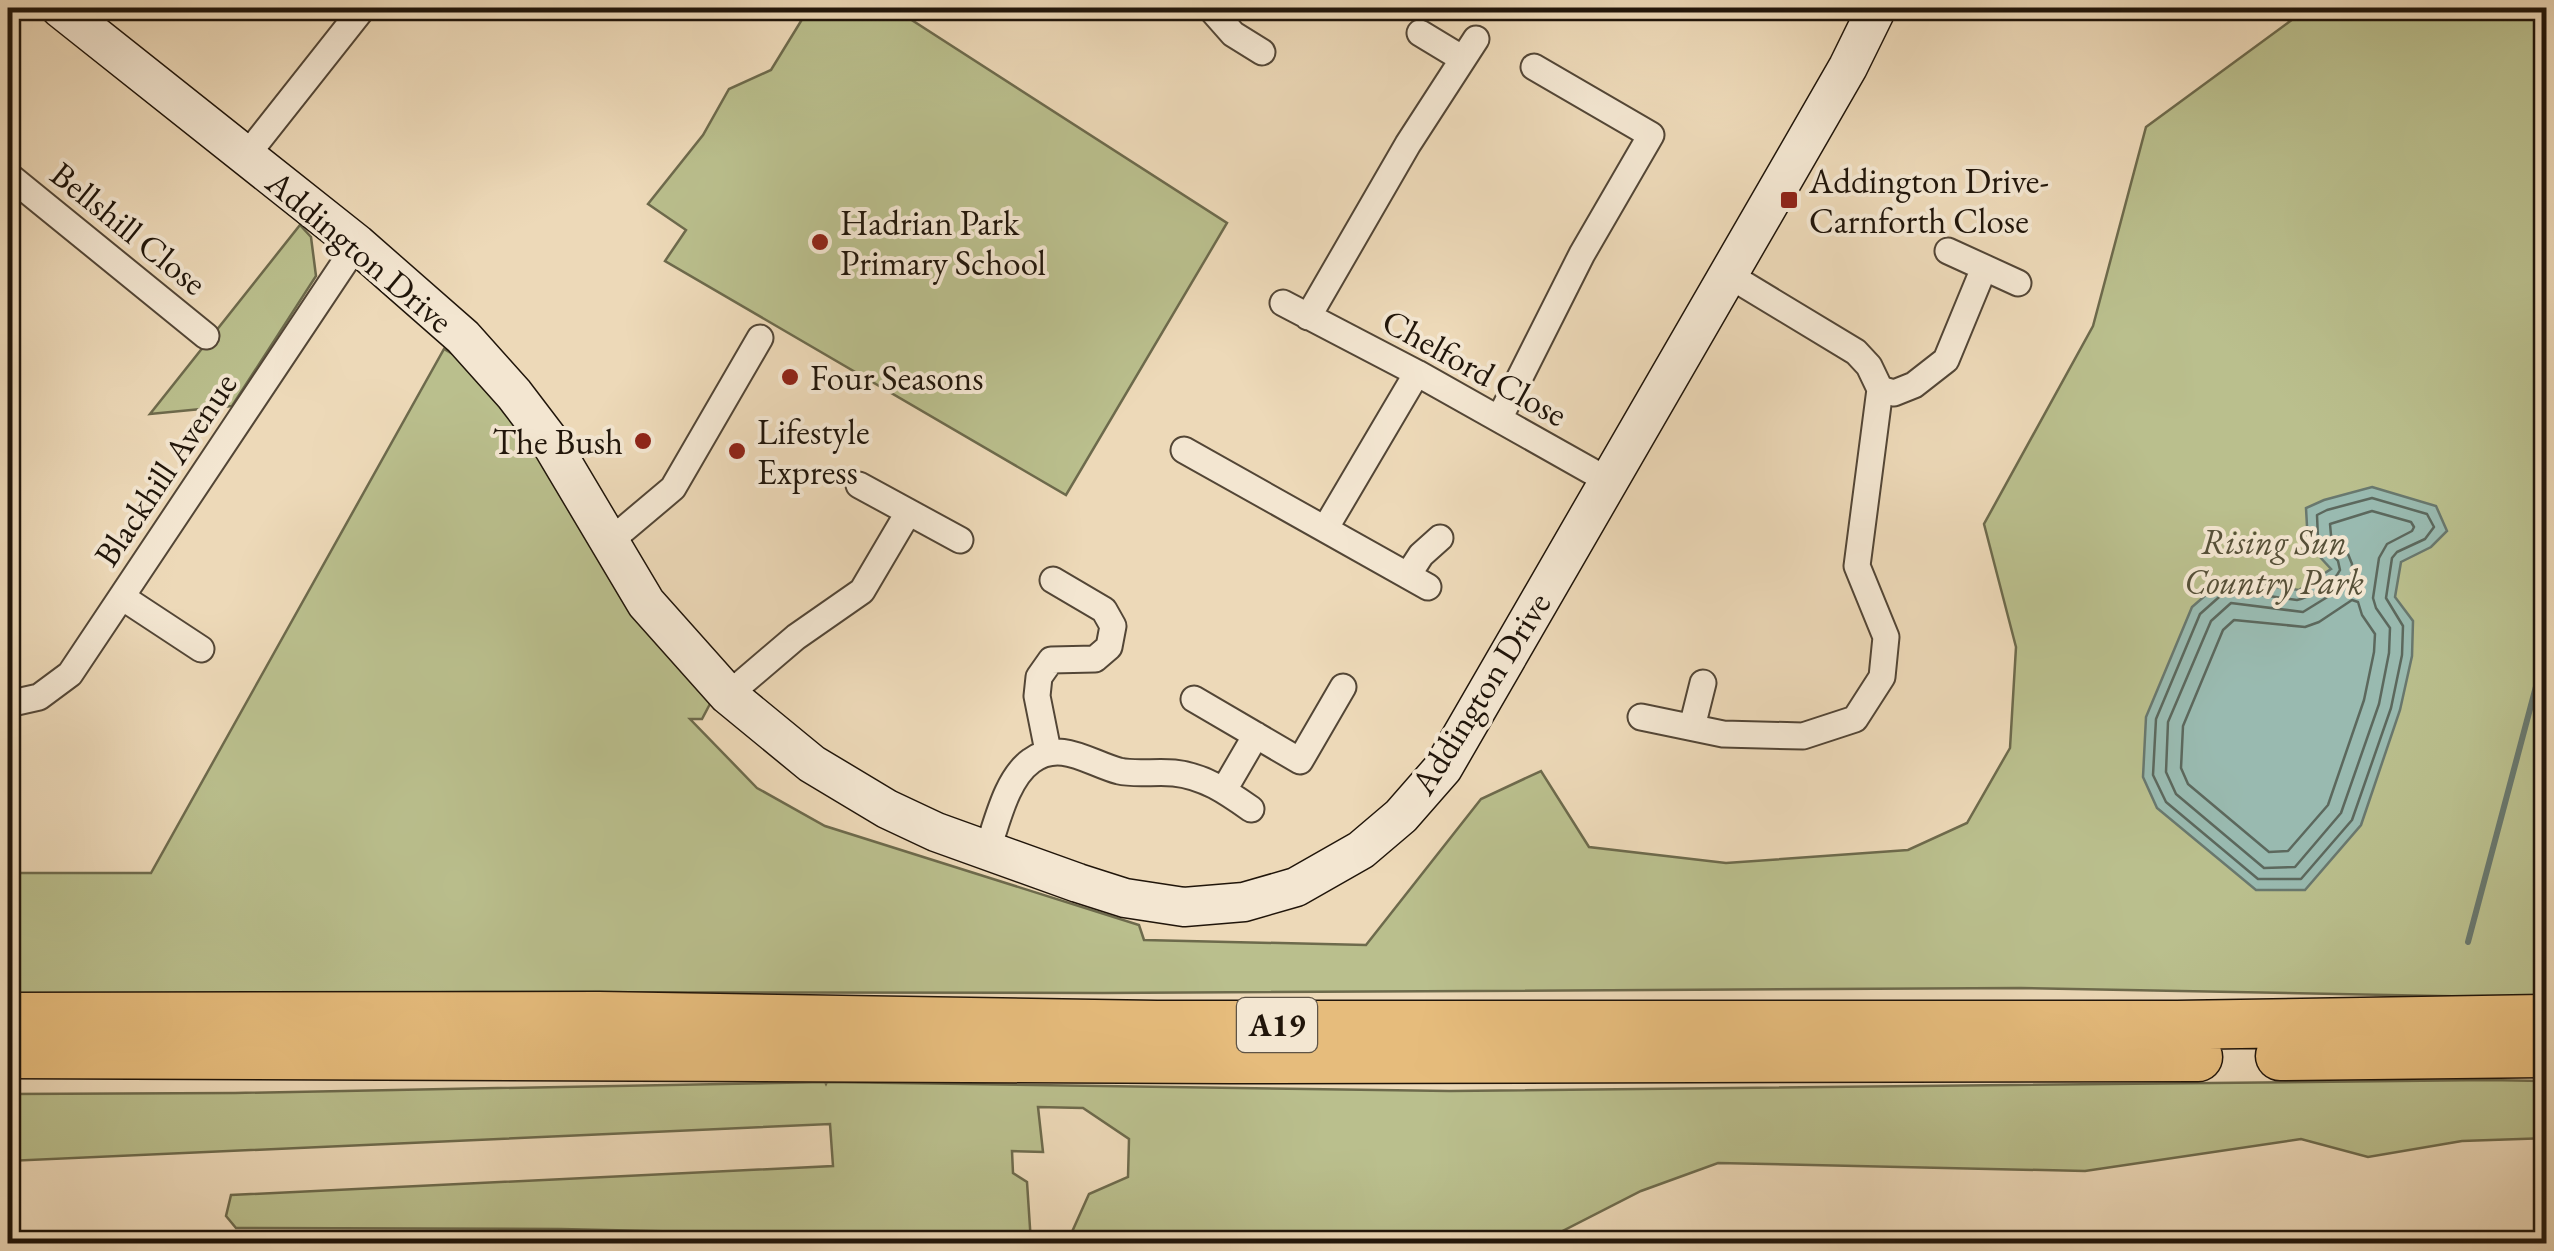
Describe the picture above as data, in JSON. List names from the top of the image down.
{
  "streets": {
    "highway": ["A19"],
    "street": [
      "Bellshill Close",
      "Addington Drive",
      "Chelford Close",
      "Blackhill Avenue"
    ]
  },
  "crossings": [
    ["Addington Drive", "Chelford Close"],
    ["Addington Drive", "Blackhill Avenue"]
  ],
  "parks": ["Rising Sun Country Park"],
  "places": {
    "transit": ["Addington Drive- Carnforth Close"],
    "other": [
      "Hadrian Park Primary School",
      "Four Seasons",
      "The Bush",
      "Lifestyle Express"
    ]
  }
}
